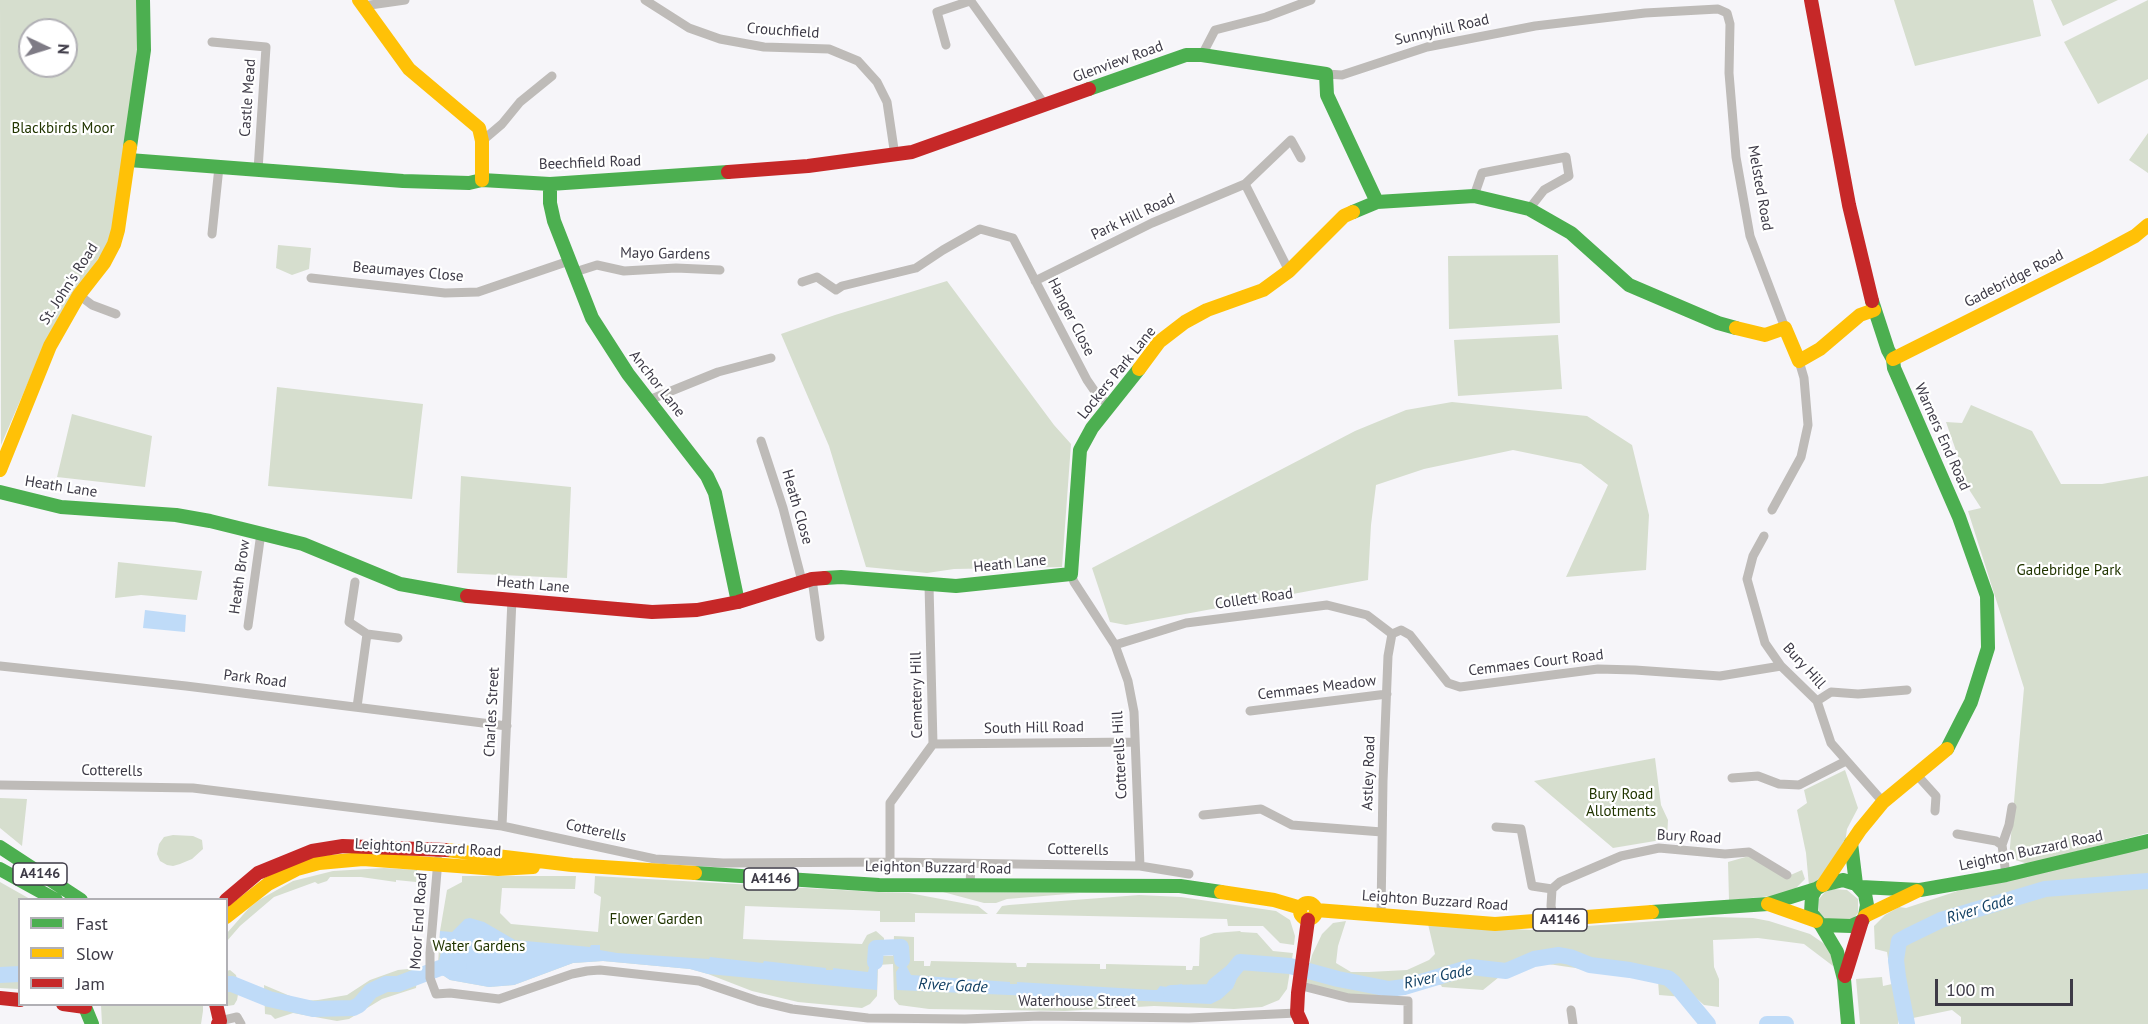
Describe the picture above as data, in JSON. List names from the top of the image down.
{
  "streets": {
    "street": [
      "Sunnyhill Road",
      "Crouchfield",
      "Glenview Road",
      "Castle Mead",
      "Beechfield Road",
      "Melsted Road",
      "Park Hill Road",
      "Mayo Gardens",
      "Beaumayes Close",
      "Gadebridge Road",
      "St. John's Road",
      "Hanger Close",
      "Lockers Park Lane",
      "Anchor Lane",
      "Warners End Road",
      "Heath Lane",
      "Heath Close",
      "Heath Brow",
      "Collett Road",
      "Cemmaes Court Road",
      "Bury Hill",
      "Park Road",
      "Cemmaes Meadow",
      "Cemetery Hill",
      "Charles Street",
      "South Hill Road",
      "Cotterells Hill",
      "Cotterells",
      "Astley Road",
      "Bury Road",
      "Leighton Buzzard Road",
      "A4146",
      "Moor End Road",
      "Waterhouse Street"
    ]
  },
  "crossings": [
    ["Sunnyhill Road", "Glenview Road"],
    ["Sunnyhill Road", "Melsted Road"],
    ["Crouchfield", "Beechfield Road"],
    ["Glenview Road", "Beechfield Road"],
    ["Castle Mead", "Beechfield Road"],
    ["Beechfield Road", "St. John's Road"],
    ["Beechfield Road", "Anchor Lane"],
    ["Melsted Road", "Lockers Park Lane"],
    ["Park Hill Road", "Hanger Close"],
    ["Mayo Gardens", "Beaumayes Close"],
    ["Mayo Gardens", "Anchor Lane"],
    ["Beaumayes Close", "Anchor Lane"],
    ["Gadebridge Road", "Warners End Road"],
    ["Hanger Close", "Lockers Park Lane"],
    ["Lockers Park Lane", "Heath Lane"],
    ["Anchor Lane", "Heath Lane"],
    ["Warners End Road", "Bury Hill"],
    ["Warners End Road", "Leighton Buzzard Road"],
    ["Heath Lane", "Heath Close"],
    ["Heath Lane", "Heath Brow"],
    ["Heath Lane", "Cemetery Hill"],
    ["Heath Lane", "Charles Street"],
    ["Collett Road", "Cemmaes Court Road"],
    ["Collett Road", "Cotterells Hill"],
    ["Collett Road", "Astley Road"],
    ["Cemmaes Court Road", "Bury Hill"],
    ["Cemmaes Court Road", "Astley Road"],
    ["Park Road", "Charles Street"],
    ["Cemmaes Meadow", "Astley Road"],
    ["Cemetery Hill", "South Hill Road"],
    ["Cemetery Hill", "Cotterells"],
    ["Charles Street", "Cotterells"],
    ["South Hill Road", "Cotterells Hill"],
    ["Cotterells Hill", "Cotterells"],
    ["Astley Road", "Leighton Buzzard Road"],
    ["Leighton Buzzard Road", "Moor End Road"],
    ["Moor End Road", "Waterhouse Street"]
  ],
  "water": ["River Gade"],
  "parks": [
    "Blackbirds Moor",
    "Gadebridge Park",
    "Bury Road Allotments",
    "Flower Garden",
    "Water Gardens"
  ],
  "legend": ["Fast", "Slow", "Jam"],
  "scale_bar": "100 m",
  "north": "right"
}
